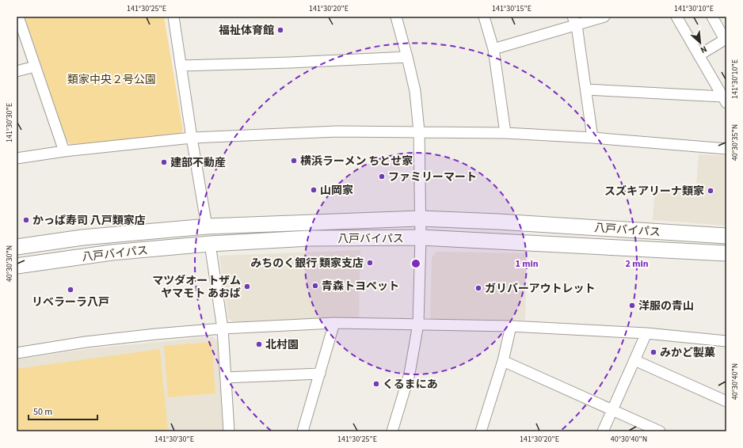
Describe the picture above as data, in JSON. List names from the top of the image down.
{
  "streets": {
    "highway": ["八戸バイパス"]
  },
  "parks": ["類家中央２号公園"],
  "places": [
    "福祉体育館",
    "横浜ラーメン ちとせ家",
    "建部不動産",
    "ファミリーマート",
    "山岡家",
    "スズキアリーナ類家",
    "かっぱ寿司 八戸類家店",
    "みちのく銀行 類家支店",
    "青森トヨペット",
    "マツダオートザム ヤマモト あおば",
    "ガリバーアウトレット",
    "リベラーラ八戸",
    "洋服の青山",
    "北村園",
    "みかど製菓",
    "くるまにあ"
  ],
  "scale_bar": "50 m",
  "north": "bottom right",
  "coordinates": [
    "141°30'25\"E",
    "141°30'20\"E",
    "141°30'15\"E",
    "141°30'10\"E",
    "141°30'30\"E",
    "40°30'35\"N",
    "40°30'30\"N",
    "40°30'40\"N"
  ],
  "rings": ["1 min", "2 min"]
}
